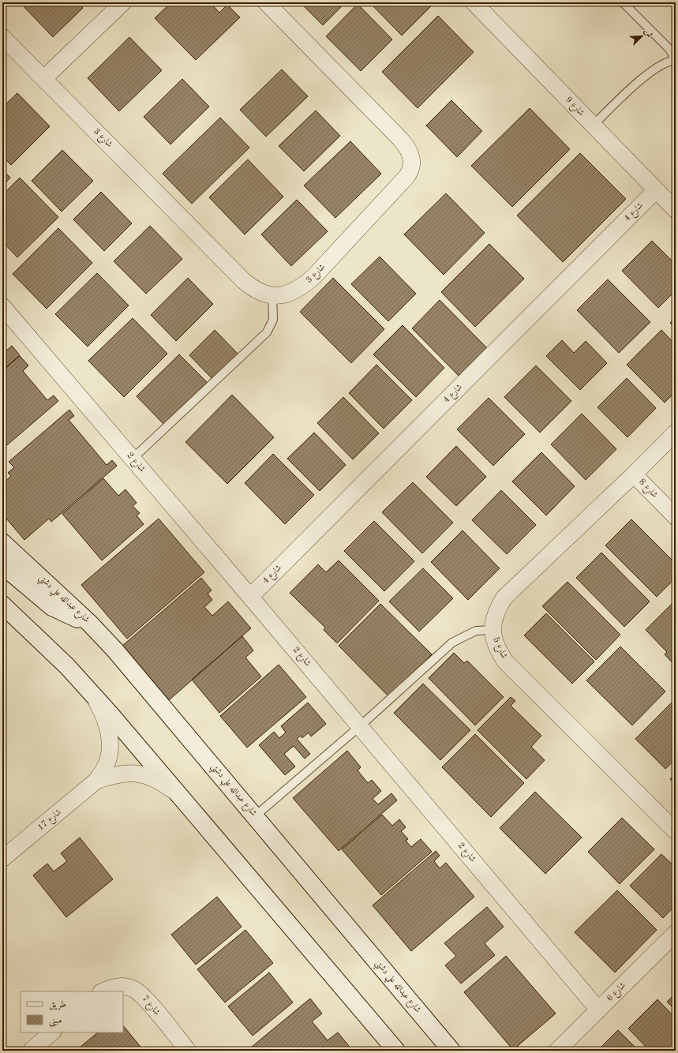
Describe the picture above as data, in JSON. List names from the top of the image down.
{
  "streets": {
    "main road": ["شارع عبدالله علي دشتي"],
    "street": [
      "شارع 9",
      "شارع 3",
      "شارع 4",
      "شارع 2",
      "شارع 8",
      "شارع 5",
      "شارع 17",
      "شارع 6",
      "شارع 7"
    ]
  },
  "crossings": [
    ["شارع 9", "شارع 4"],
    ["شارع 4", "شارع 2"],
    ["شارع 2", "شارع 6"],
    ["شارع 8", "شارع 5"]
  ],
  "legend": ["طريق", "مبنى"],
  "north": "top right"
}
